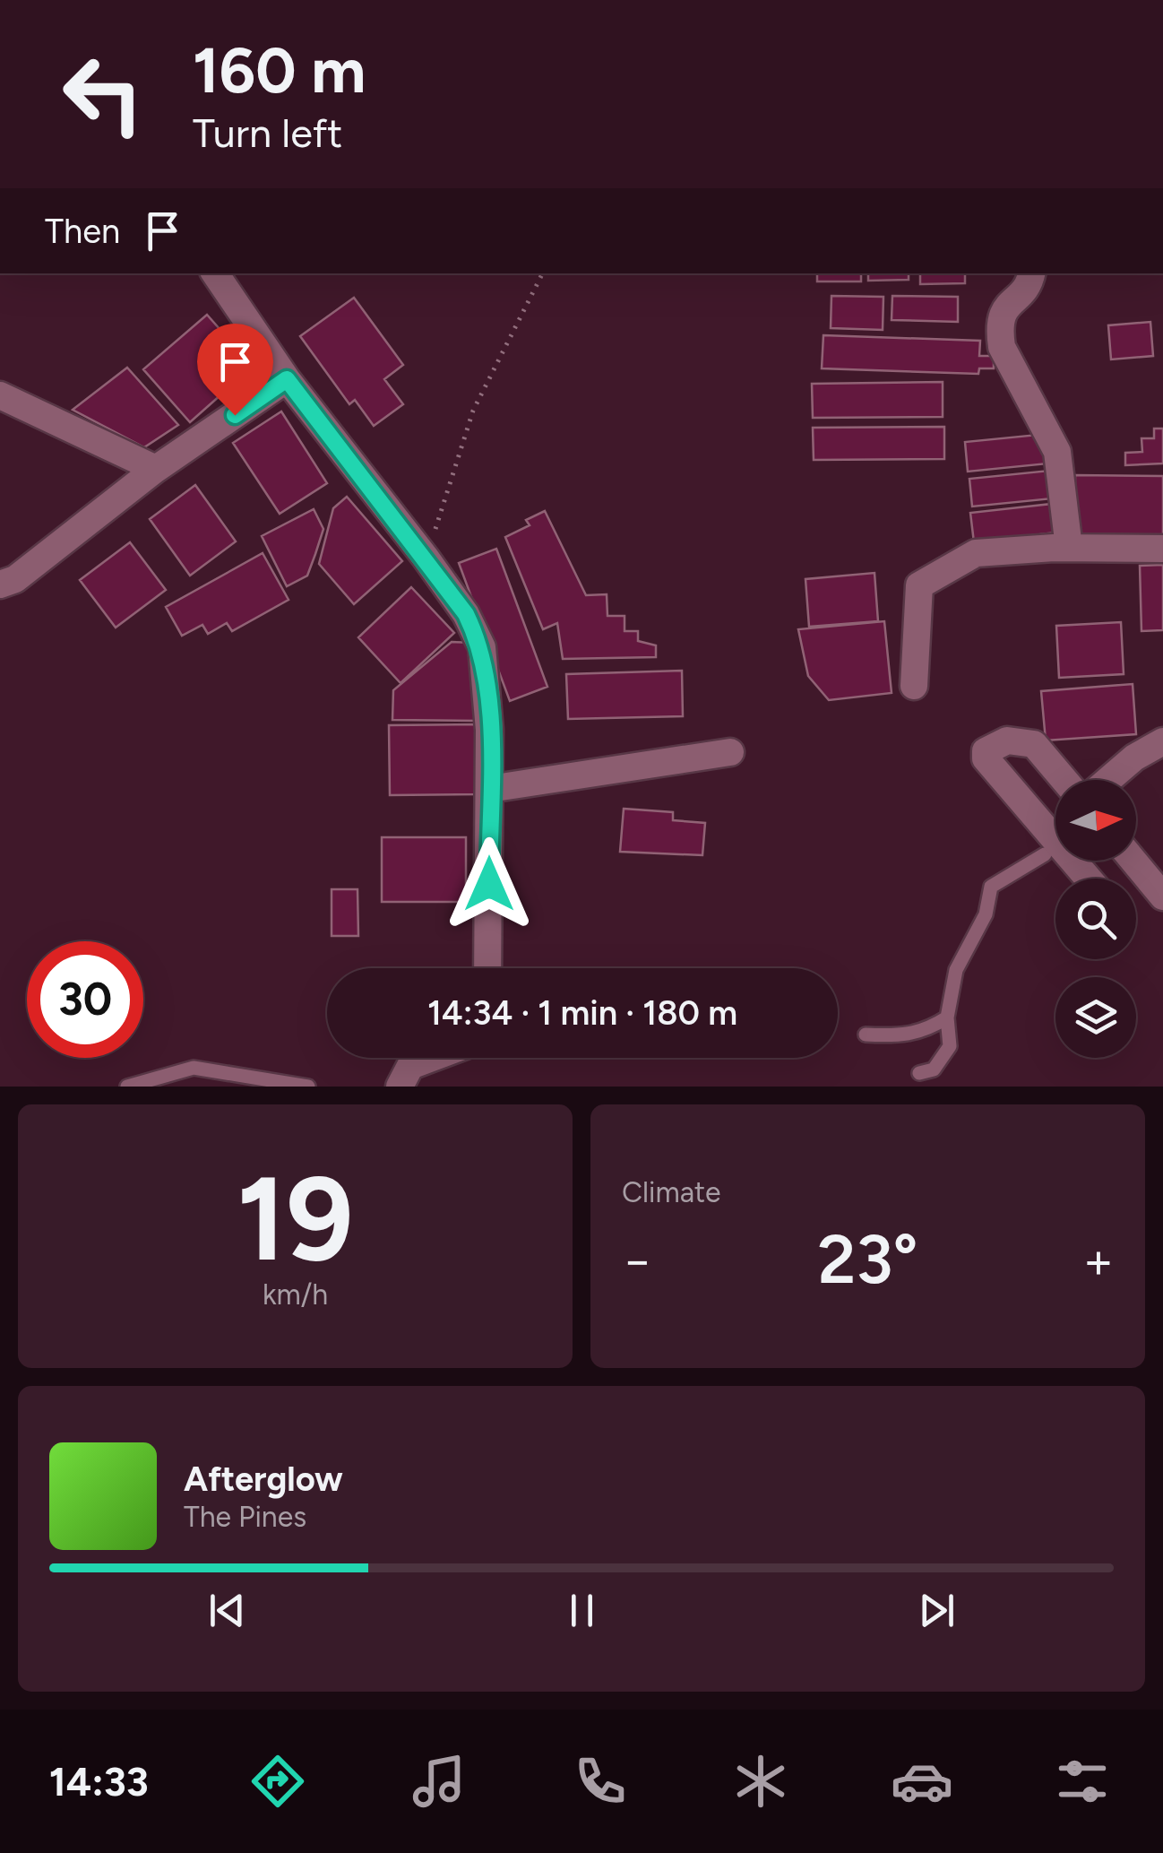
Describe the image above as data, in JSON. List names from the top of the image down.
{
  "north": "right",
  "page": {
    "turn": ["160 m", "Turn left"],
    "then": "Then",
    "limit": "30",
    "trip": "14:34 · 1 min · 180 m",
    "tile": [
      ["19", "km/h"],
      "Climate"
    ],
    "heat": ["−", "23°", "+"],
    "song": ["Afterglow", "The Pines"],
    "tabs": "14:33"
  }
}
